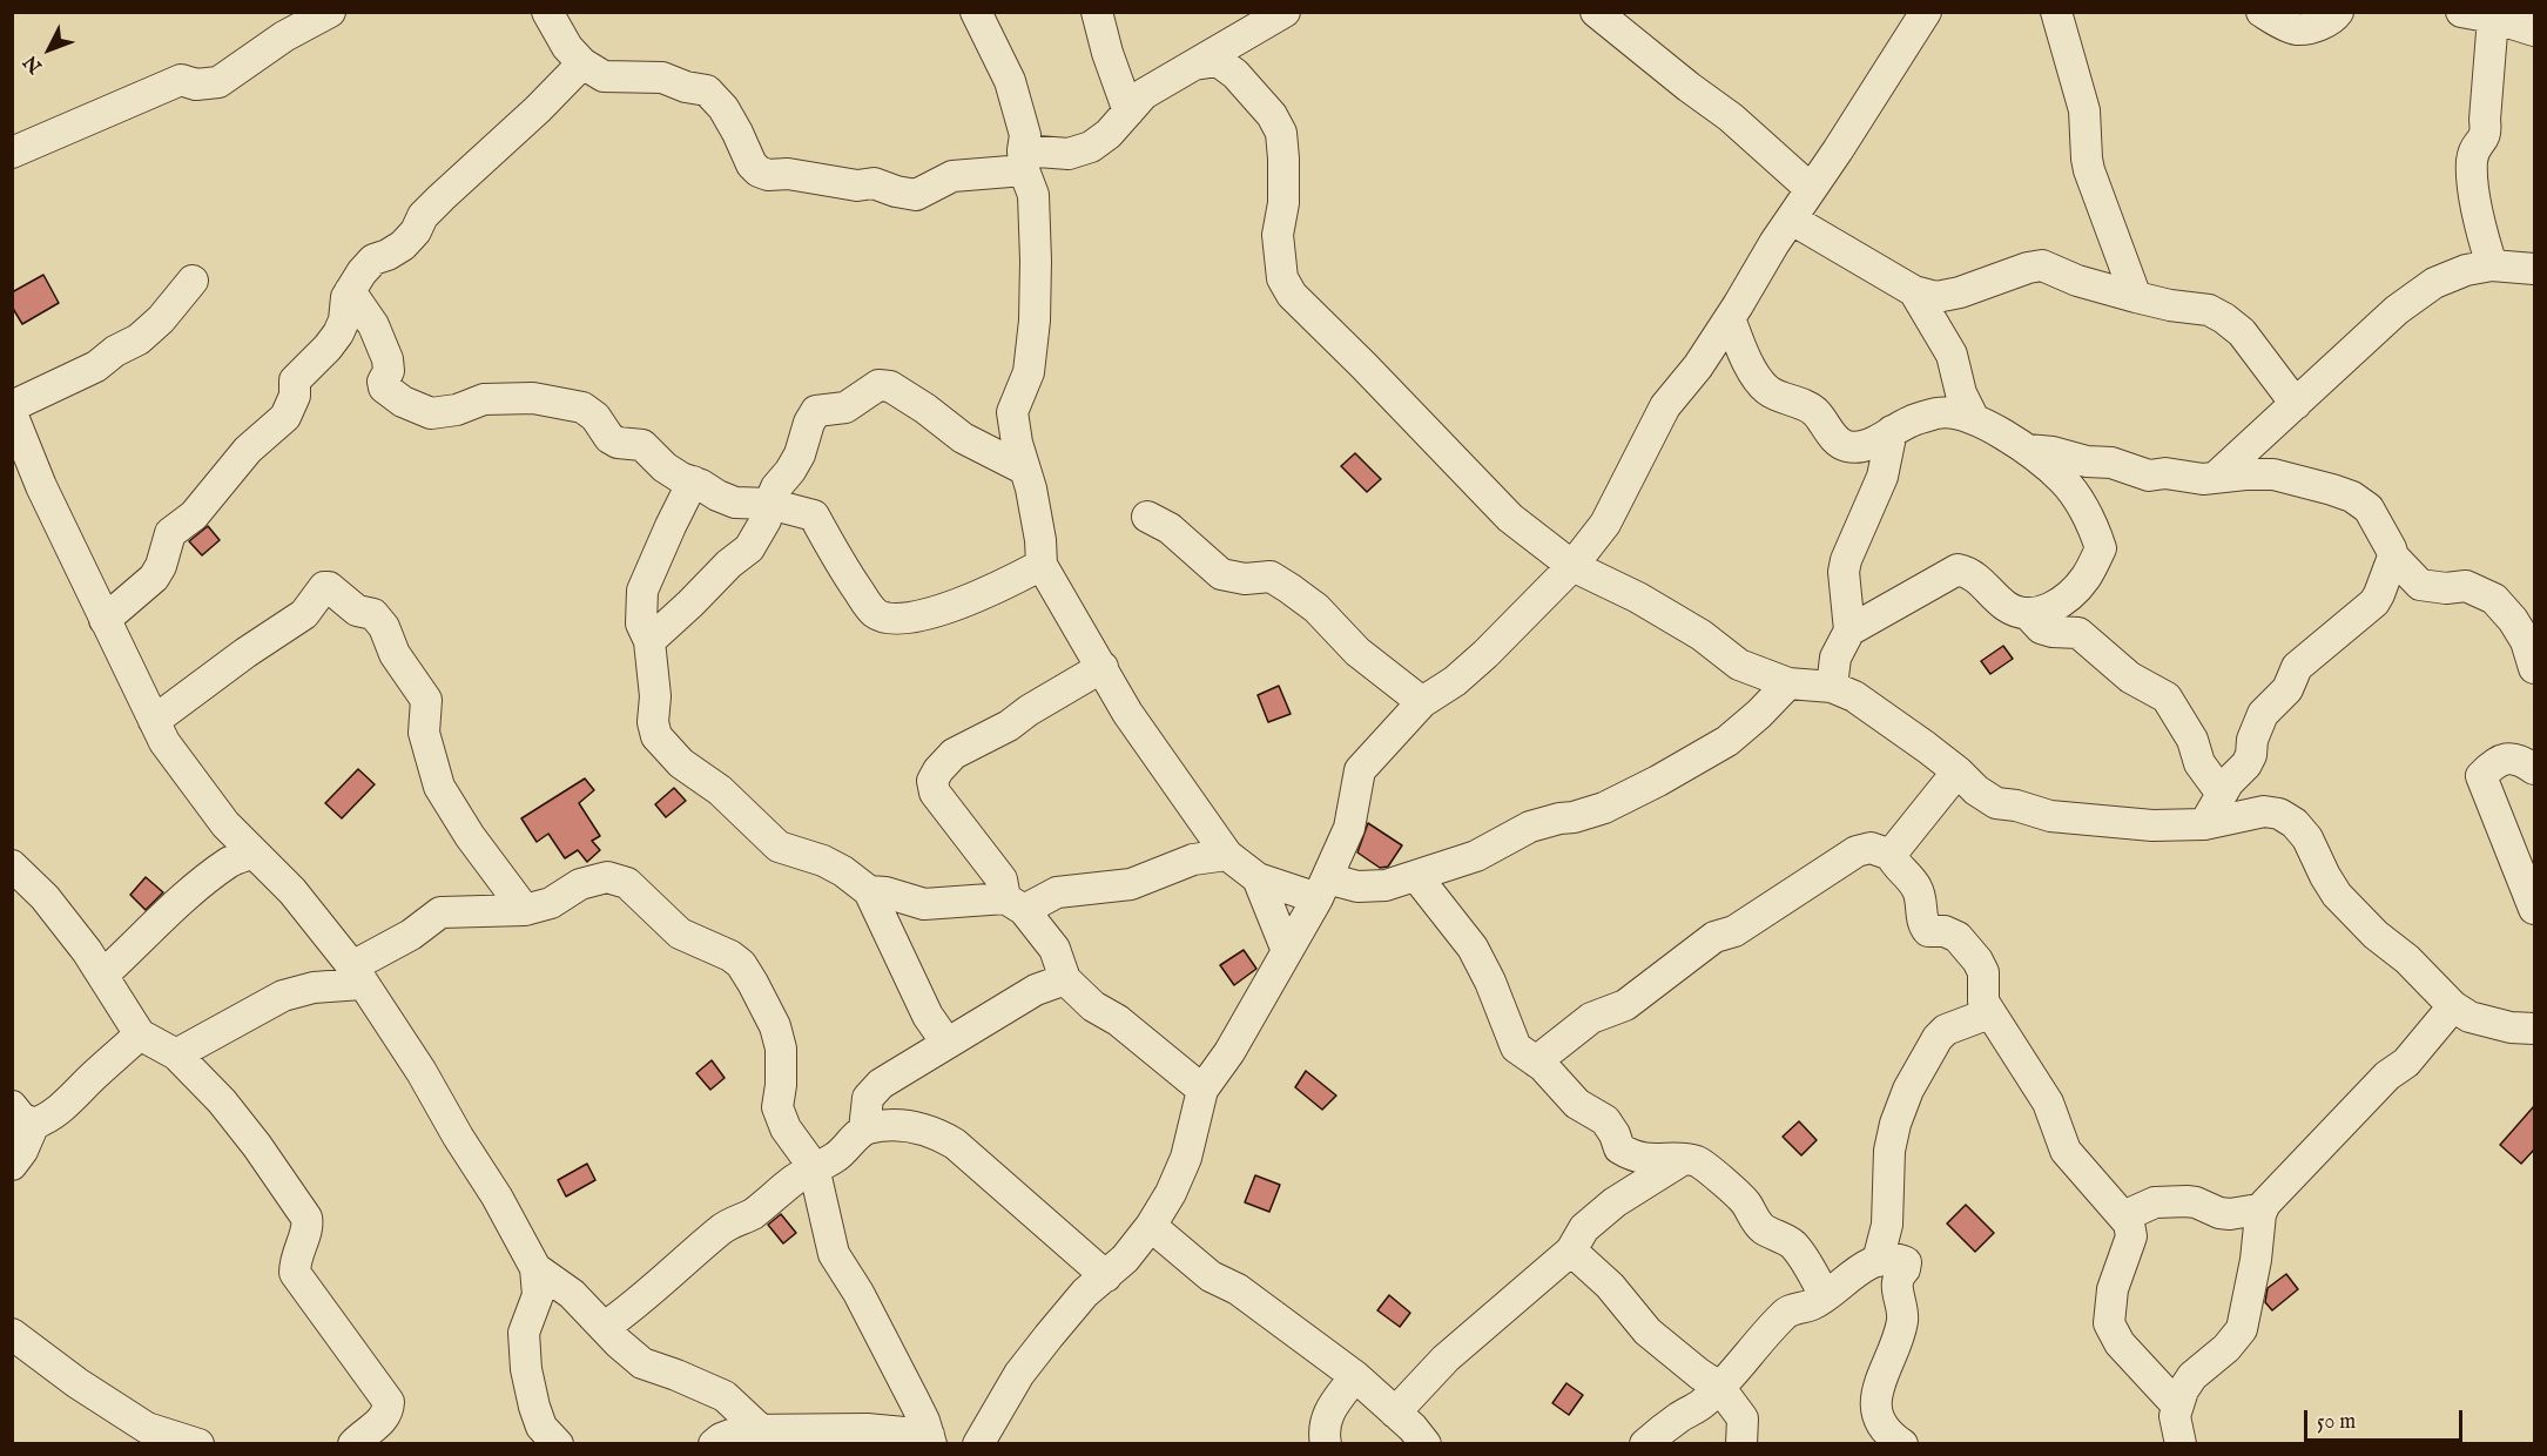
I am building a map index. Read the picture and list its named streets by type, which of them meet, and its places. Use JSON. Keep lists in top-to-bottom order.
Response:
{
  "scale_bar": "50 m",
  "north": "bottom left"
}
